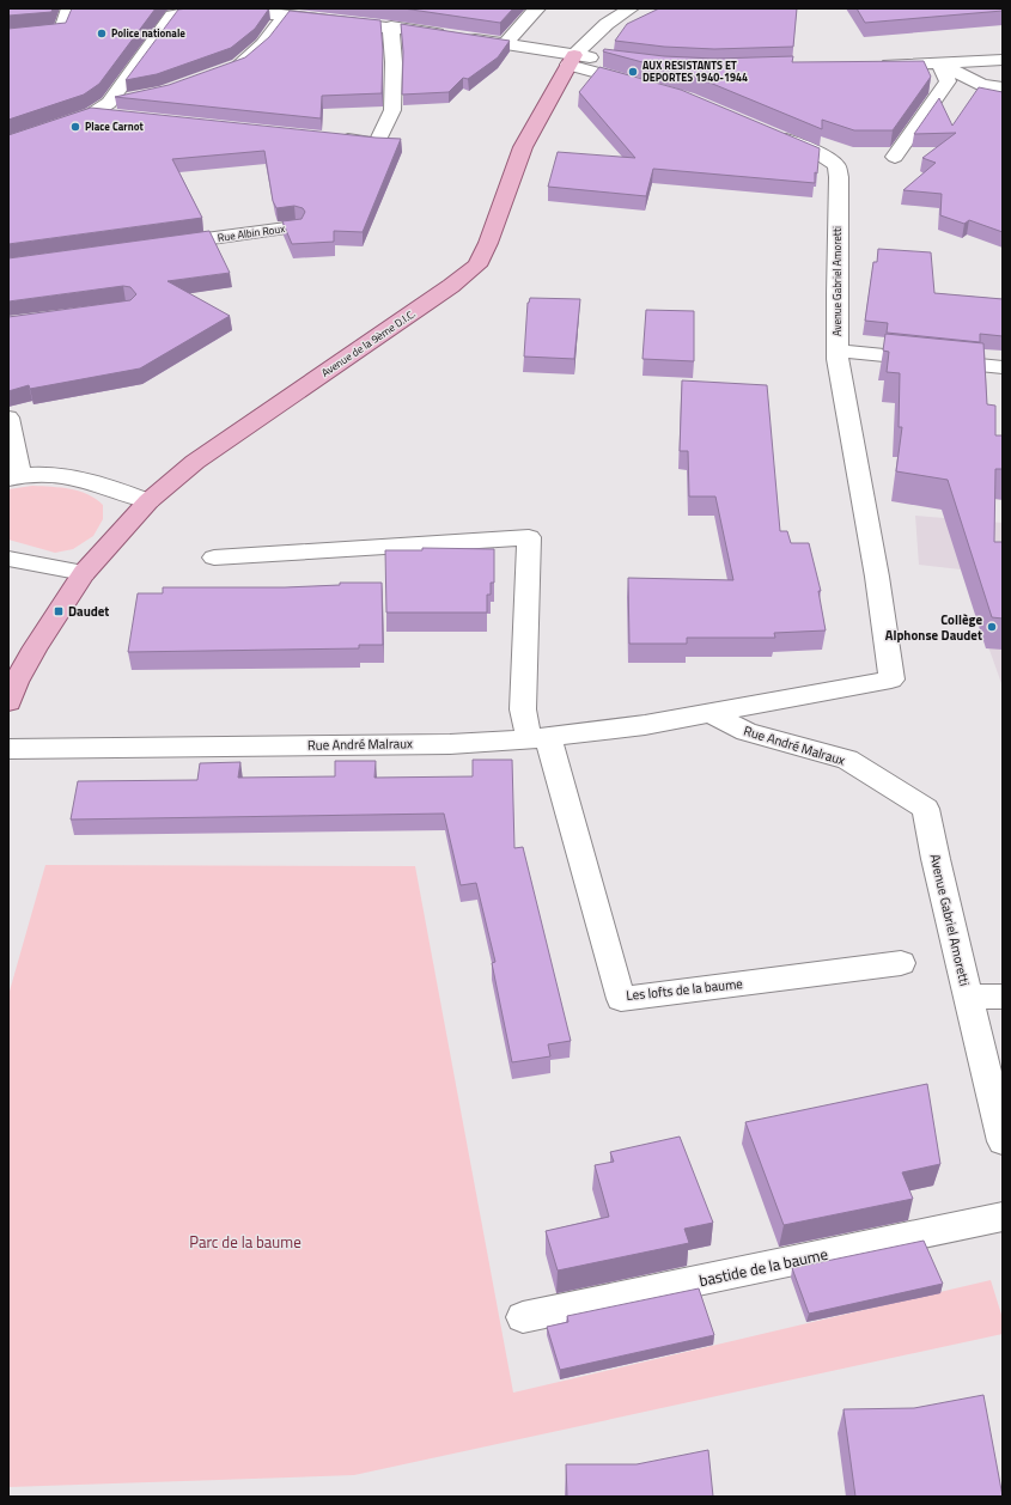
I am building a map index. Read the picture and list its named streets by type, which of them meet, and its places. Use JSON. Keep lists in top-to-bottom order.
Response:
{
  "streets": {
    "main road": ["Avenue de la 9ème D.I.C."],
    "street": [
      "Rue Albin Roux",
      "Avenue Gabriel Amoretti",
      "Rue André Malraux",
      "Les lofts de la baume",
      "bastide de la baume"
    ]
  },
  "crossings": [
    ["Avenue Gabriel Amoretti", "Rue André Malraux"],
    ["Rue André Malraux", "Les lofts de la baume"]
  ],
  "parks": ["Parc de la baume"],
  "places": {
    "other": [
      "Police nationale",
      "AUX RESISTANTS ET DEPORTES 1940-1944",
      "Place Carnot",
      "Collège Alphonse Daudet"
    ],
    "transit": ["Daudet"]
  }
}
